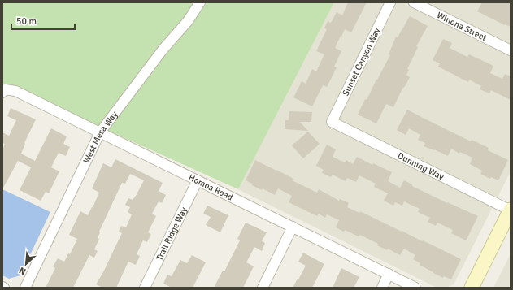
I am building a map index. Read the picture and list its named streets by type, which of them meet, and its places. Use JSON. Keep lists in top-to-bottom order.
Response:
{
  "streets": {
    "street": [
      "Winona Street",
      "Sunset Canyon Way",
      "West Mesa Way",
      "Dunning Way",
      "Homoa Road",
      "Trail Ridge Way"
    ]
  },
  "crossings": [
    ["Sunset Canyon Way", "Dunning Way"],
    ["West Mesa Way", "Homoa Road"],
    ["Homoa Road", "Trail Ridge Way"]
  ],
  "scale_bar": "50 m",
  "north": "bottom left"
}
